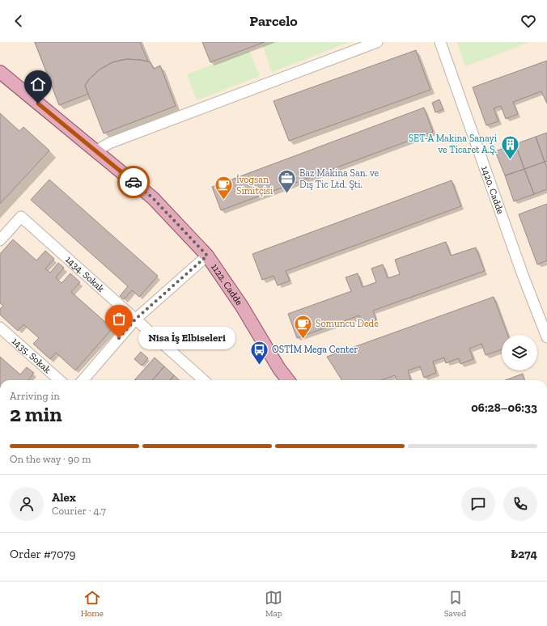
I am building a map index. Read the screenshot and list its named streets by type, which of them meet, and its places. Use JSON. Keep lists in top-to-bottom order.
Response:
{
  "streets": {
    "main road": ["1122. Cadde"],
    "street": ["1420. Cadde", "1434. Sokak", "1435. Sokak"]
  },
  "places": {
    "building": ["SET-A Makina Sanayi ve Ticaret A.Ş."],
    "office": ["Baz Makina San. ve Dış Tic Ltd. Şti."],
    "cafe": ["İvogsan Simitçisi", "Somuncu Dede"],
    "other": ["Nisa İş Elbiseleri"],
    "bus stop": ["OSTİM Mega Center"]
  },
  "page": {
    "header": "Parcelo",
    "bubble": "Nisa İş Elbiseleri",
    "heading": ["2 min", "Arriving in", "06:28–06:33"],
    "panel": [
      "Alex",
      "Courier · 4.7",
      "Order #7079",
      "₺274"
    ],
    "bar": "On the way · 90 m",
    "tabs": ["Home", "Map", "Saved"]
  }
}
